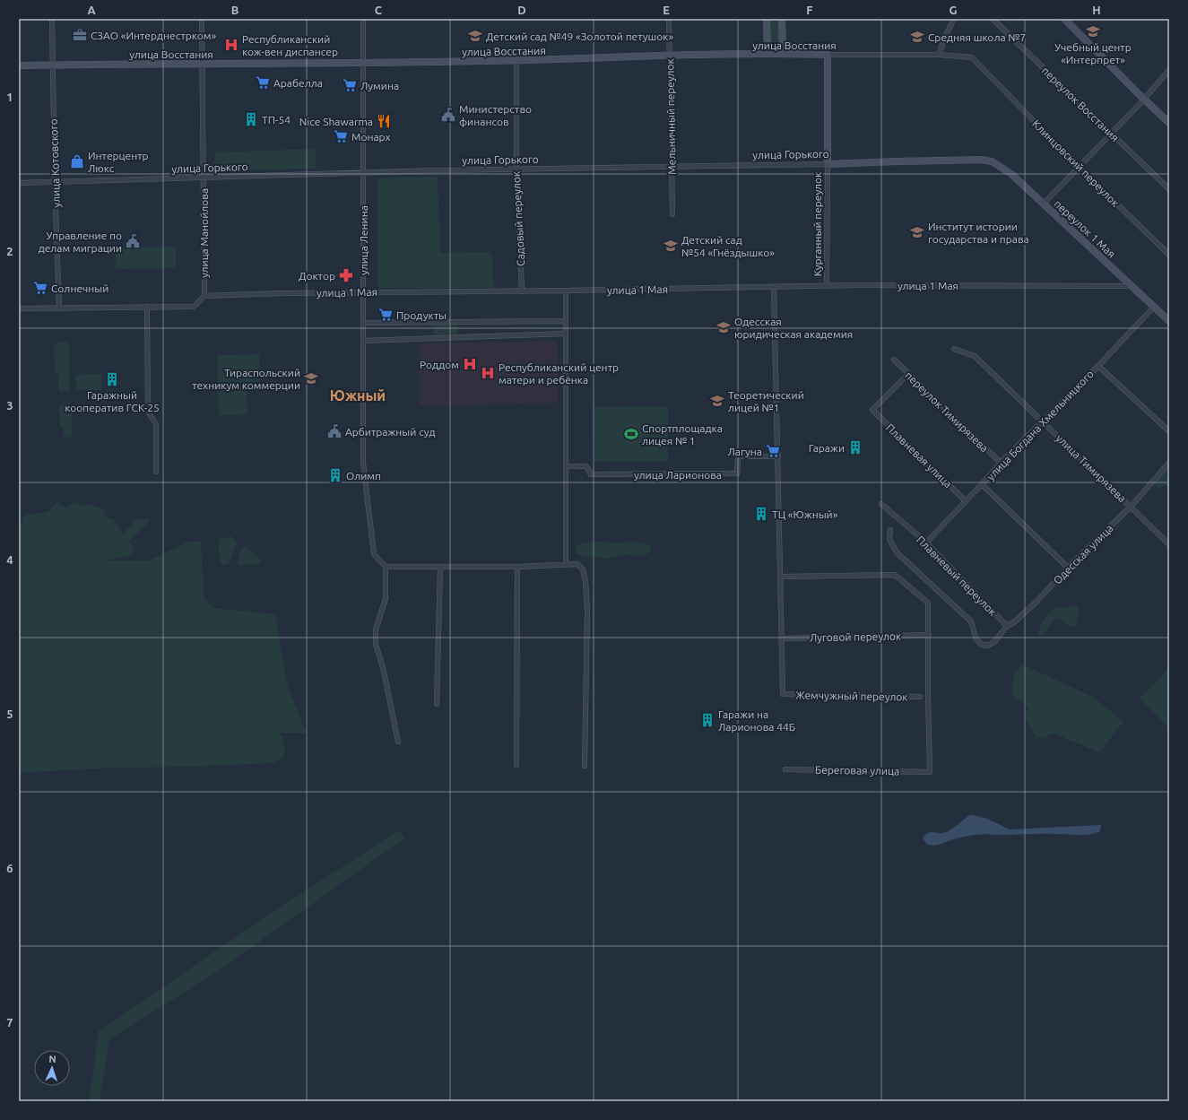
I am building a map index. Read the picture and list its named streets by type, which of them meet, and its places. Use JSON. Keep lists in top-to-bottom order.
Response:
{
  "streets": {
    "street": [
      "улица Восстания",
      "переулок Восстания",
      "Мельничный переулок",
      "улица Горького",
      "улица Котовского",
      "Клинцовский переулок",
      "Садовый переулок",
      "Курганный переулок",
      "переулок 1 Мая",
      "улица Манойлова",
      "улица Ленина",
      "улица 1 Мая",
      "переулок Тимирязева",
      "улица Богдана Хмельницкого",
      "Плавневая улица",
      "улица Тимирязева",
      "улица Ларионова",
      "Одесская улица",
      "Плавневый переулок",
      "Луговой переулок",
      "Жемчужный переулок",
      "Береговая улица"
    ]
  },
  "crossings": [
    ["улица Восстания", "Мельничный переулок"],
    ["улица Восстания", "улица Котовского"],
    ["улица Восстания", "Клинцовский переулок"],
    ["улица Восстания", "Садовый переулок"],
    ["улица Восстания", "Курганный переулок"],
    ["улица Восстания", "улица Манойлова"],
    ["улица Восстания", "улица Ленина"],
    ["Мельничный переулок", "улица Горького"],
    ["улица Горького", "улица Котовского"],
    ["улица Горького", "Садовый переулок"],
    ["улица Горького", "Курганный переулок"],
    ["улица Горького", "переулок 1 Мая"],
    ["улица Горького", "улица Манойлова"],
    ["улица Горького", "улица Ленина"],
    ["Садовый переулок", "улица 1 Мая"],
    ["Курганный переулок", "улица 1 Мая"],
    ["переулок 1 Мая", "улица 1 Мая"],
    ["переулок 1 Мая", "улица Богдана Хмельницкого"],
    ["улица Манойлова", "улица 1 Мая"],
    ["улица Ленина", "улица 1 Мая"],
    ["переулок Тимирязева", "улица Богдана Хмельницкого"],
    ["переулок Тимирязева", "Плавневая улица"],
    ["улица Богдана Хмельницкого", "Плавневая улица"],
    ["улица Богдана Хмельницкого", "улица Тимирязева"],
    ["улица Богдана Хмельницкого", "Плавневый переулок"],
    ["улица Тимирязева", "Одесская улица"],
    ["Одесская улица", "Плавневый переулок"],
    ["Луговой переулок", "Жемчужный переулок"],
    ["Луговой переулок", "Береговая улица"]
  ],
  "districts": ["Южный"],
  "places": {
    "school or university": [
      "Учебный центр «Интерпрет»",
      "Детский сад №49 «Золотой петушок»",
      "Средняя школа №7",
      "Институт истории государства и права",
      "Детский сад №54 «Гнёздышко»",
      "Одесская юридическая академия",
      "Тираспольский техникум коммерции",
      "Теоретический лицей №1"
    ],
    "office": ["СЗАО «Интерднестрком»"],
    "hospital": ["Республиканский кож-вен диспансер", "Роддом", "Республиканский центр матери и ребёнка"],
    "supermarket": [
      "Арабелла",
      "Лумина",
      "Монарх",
      "Солнечный",
      "Продукты",
      "Лагуна"
    ],
    "public building": ["Министерство финансов", "Управление по делам миграции", "Арбитражный суд"],
    "building": [
      "ТП-54",
      "Гаражный кооператив ГСК-25",
      "Гаражи",
      "Олимп",
      "ТЦ «Южный»",
      "Гаражи на Ларионова 44Б"
    ],
    "restaurant": ["Nice Shawarma"],
    "shop": ["Интерцентр Люкс"],
    "pharmacy": ["Доктор"],
    "sports": ["Спортплощадка лицея № 1"]
  },
  "north": "top",
  "grid": {
    "columns": [
      "A",
      "B",
      "C",
      "D",
      "E",
      "F",
      "G",
      "H"
    ],
    "rows": [
      "1",
      "2",
      "3",
      "4",
      "5",
      "6",
      "7"
    ]
  }
}
